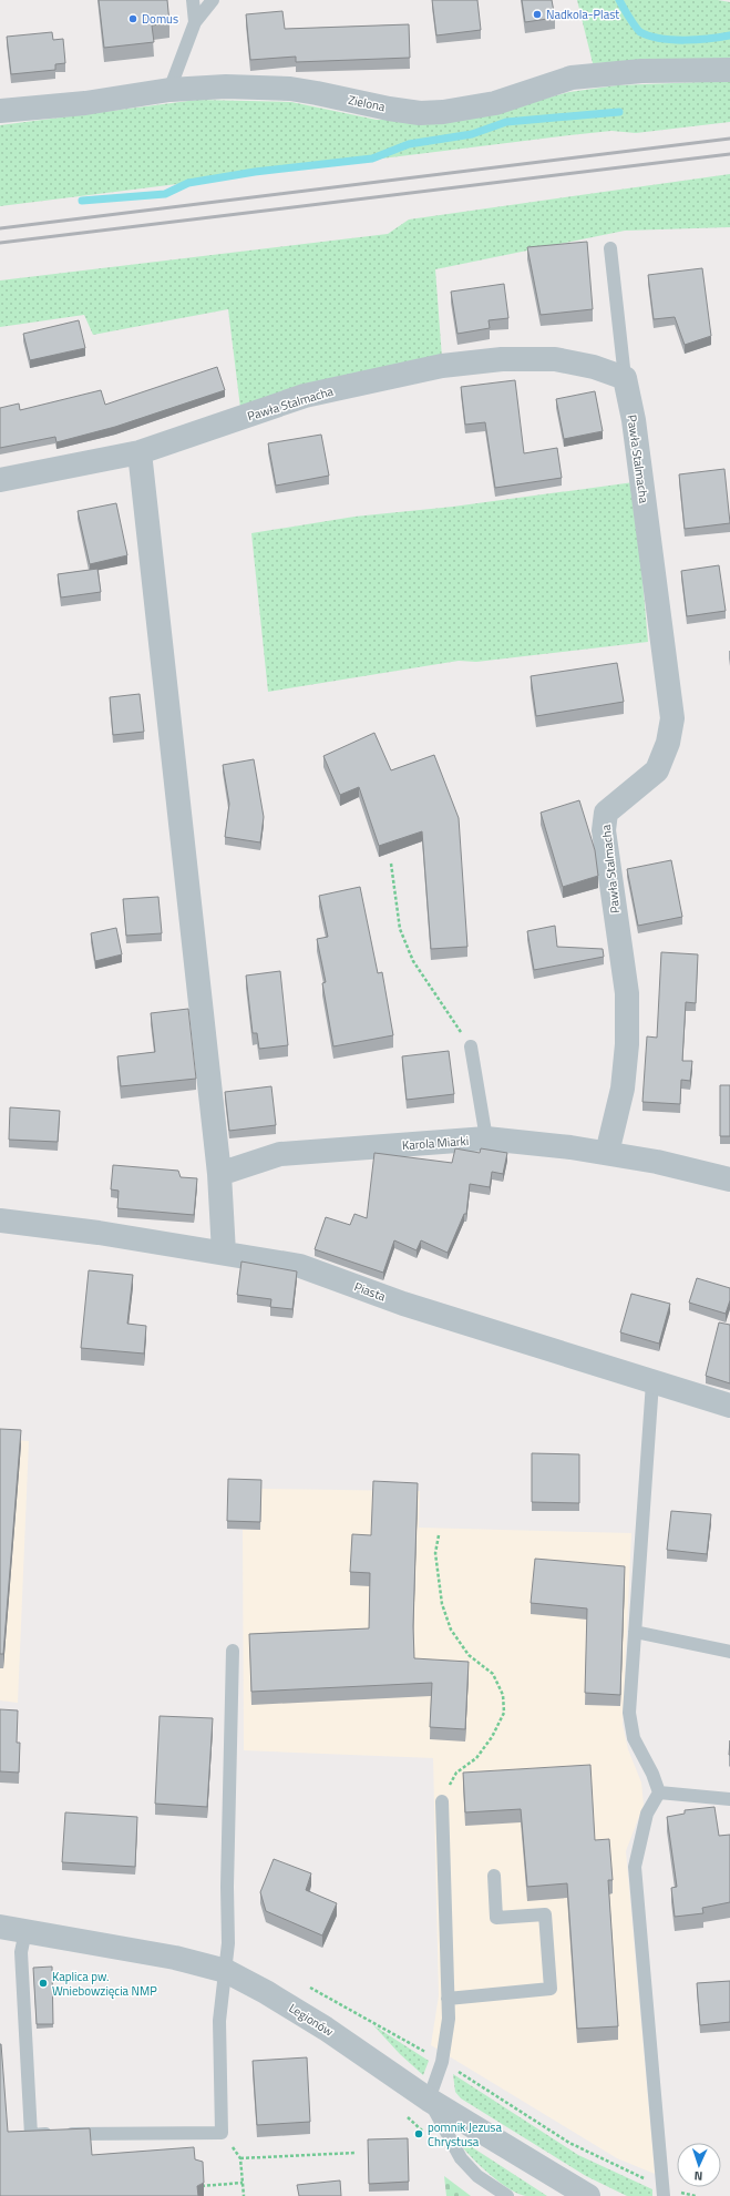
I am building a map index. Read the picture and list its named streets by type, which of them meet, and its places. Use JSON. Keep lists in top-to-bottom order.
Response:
{
  "streets": {
    "street": [
      "Zielona",
      "Pawła Stalmacha",
      "Karola Miarki",
      "Piasta",
      "Legionów"
    ]
  },
  "crossings": [
    ["Pawła Stalmacha", "Karola Miarki"]
  ],
  "places": [
    "Nadkola-Plast",
    "Domus",
    "Kaplica pw. Wniebowzięcia NMP",
    "pomnik Jezusa Chrystusa"
  ],
  "north": "bottom"
}
